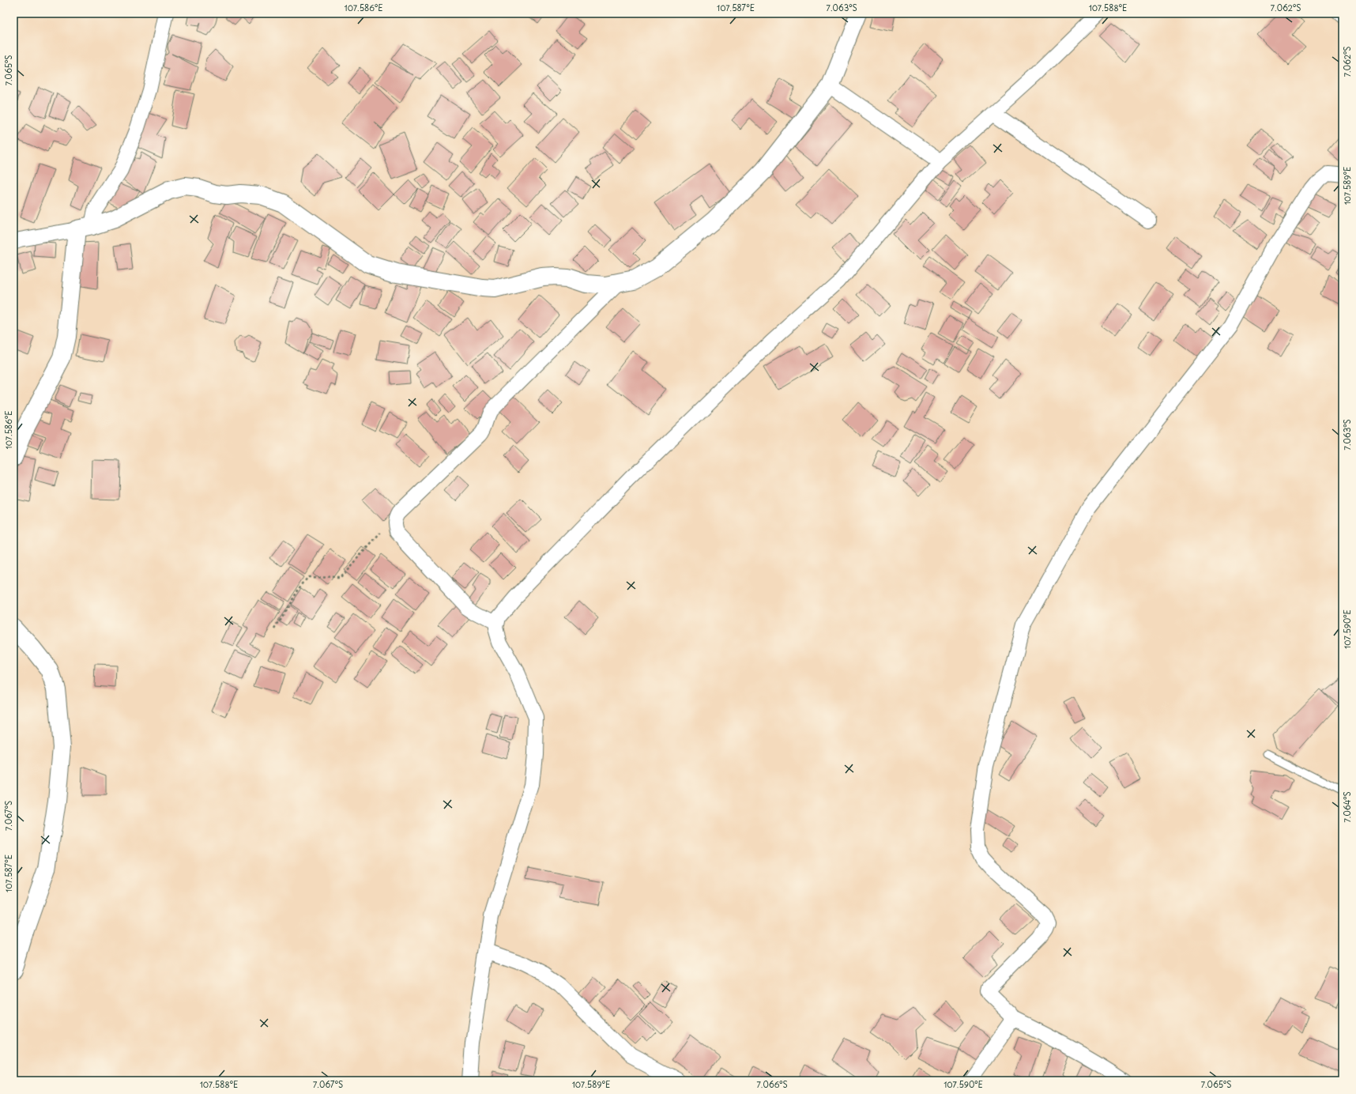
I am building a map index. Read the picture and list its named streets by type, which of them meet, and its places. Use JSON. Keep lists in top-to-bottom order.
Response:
{
  "coordinates": [
    "107.586°E",
    "107.587°E",
    "7.063°S",
    "107.588°E",
    "7.062°S",
    "7.065°S",
    "107.589°E",
    "107.590°E",
    "7.064°S",
    "7.067°S",
    "7.066°S"
  ]
}
